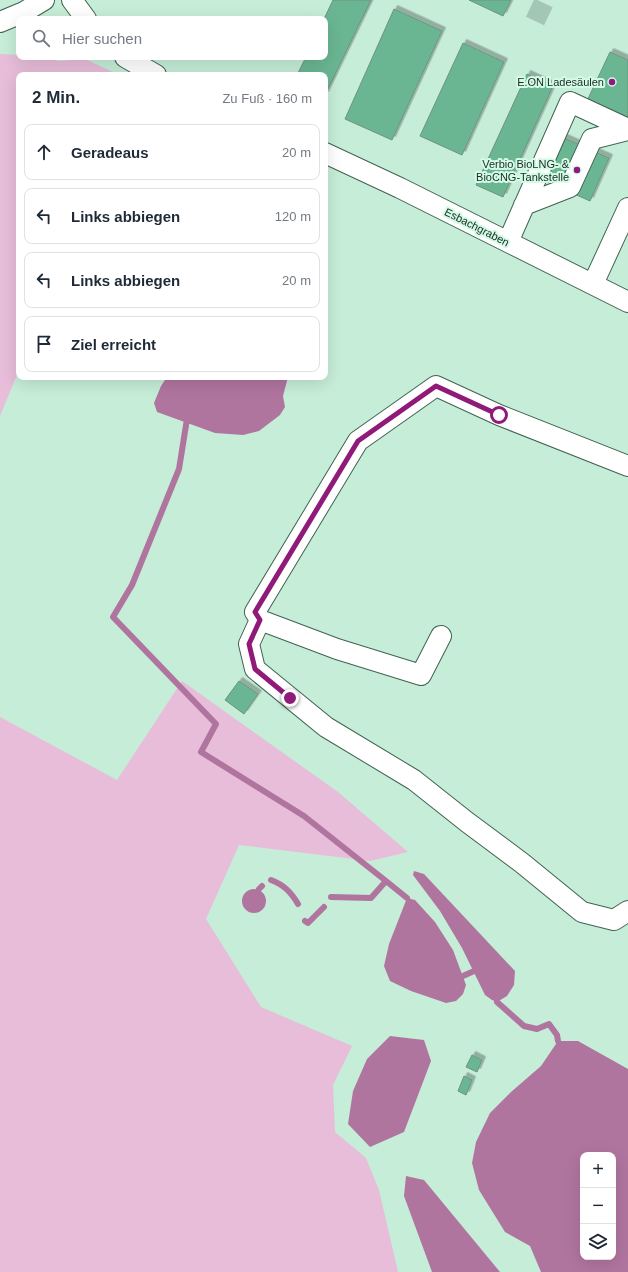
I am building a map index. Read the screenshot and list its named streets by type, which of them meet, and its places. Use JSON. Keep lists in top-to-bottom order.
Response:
{
  "streets": {
    "street": ["Esbachgraben"]
  },
  "places": ["E.ON Ladesäulen", "Verbio BioLNG- & BioCNG-Tankstelle"],
  "page": {
    "search": "Hier suchen",
    "heading": ["2 Min.", "Zu Fuß · 160 m"],
    "list": [
      ["Geradeaus", "20 m"],
      ["Links abbiegen", "120 m"],
      ["Links abbiegen", "20 m"],
      "Ziel erreicht"
    ],
    "map_buttons": ["+", "−"]
  }
}
